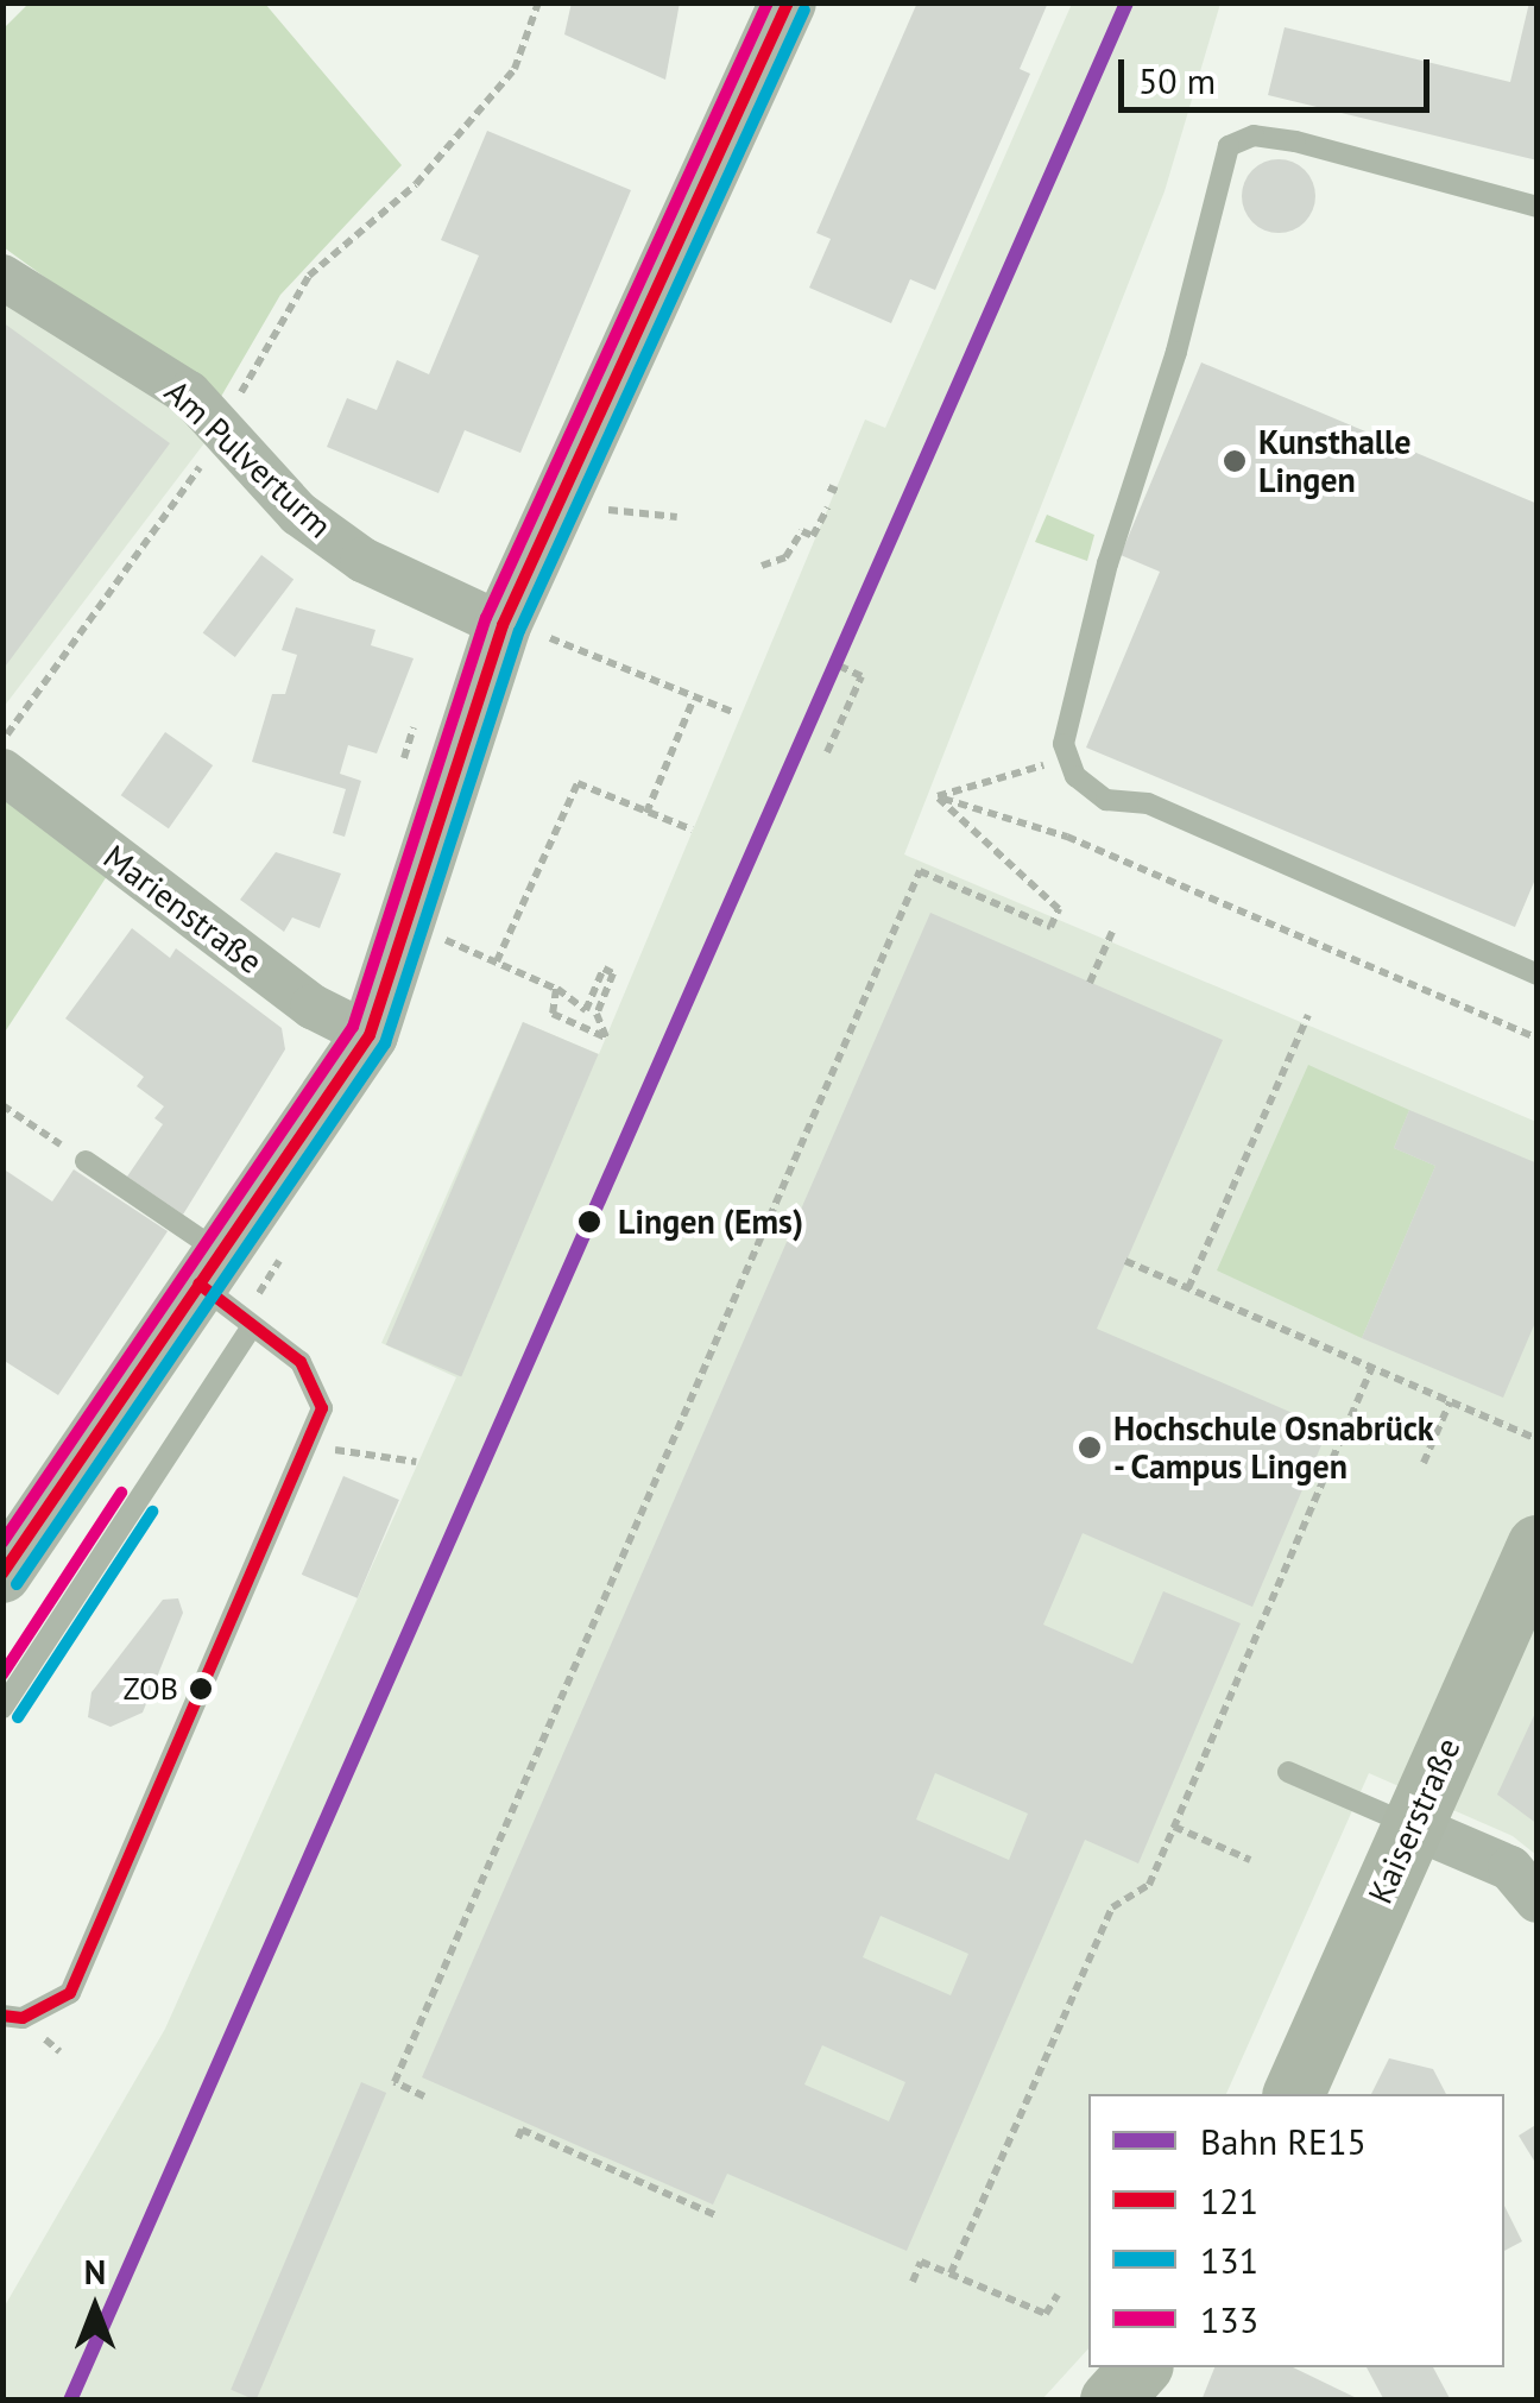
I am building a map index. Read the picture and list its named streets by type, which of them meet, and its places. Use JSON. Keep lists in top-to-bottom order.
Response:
{
  "streets": {
    "main road": ["Kaiserstraße"],
    "street": ["Am Pulverturm", "Marienstraße"]
  },
  "places": [
    "Kunsthalle Lingen",
    "Lingen (Ems)",
    "Hochschule Osnabrück - Campus Lingen",
    "ZOB"
  ],
  "lines": [
    "rail line RE15",
    "transit line 121",
    "transit line 133",
    "transit line 131"
  ],
  "legend": [
    "Bahn RE15",
    "121",
    "131",
    "133"
  ],
  "scale_bar": "50 m",
  "north": "top"
}
